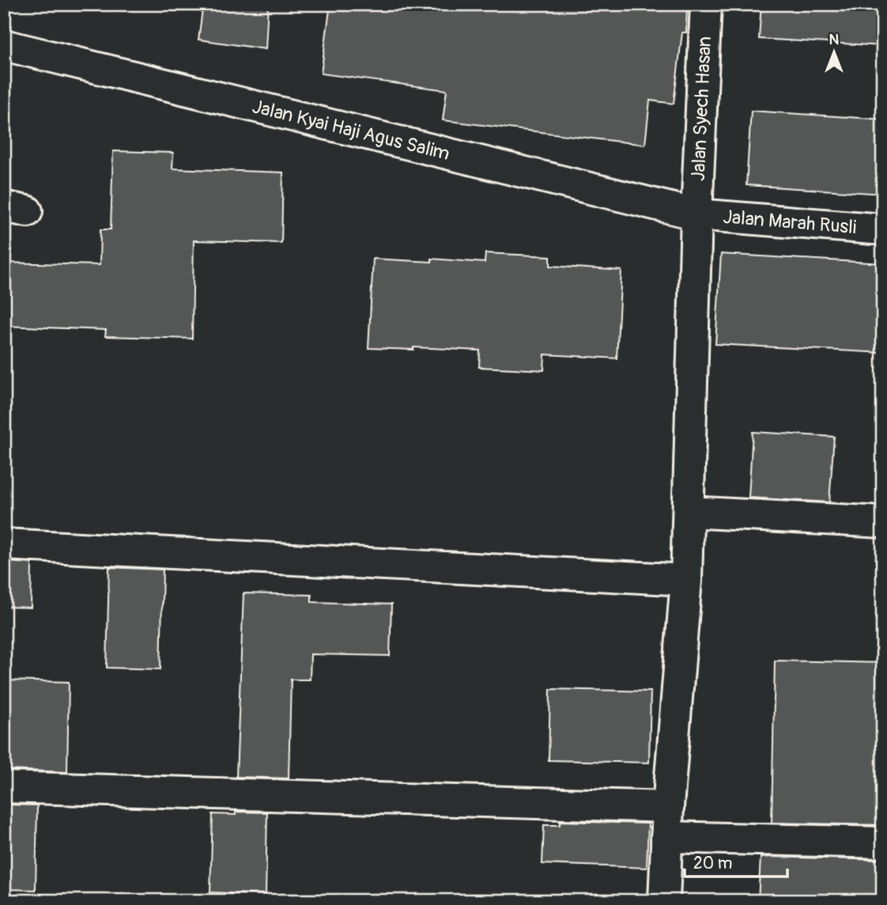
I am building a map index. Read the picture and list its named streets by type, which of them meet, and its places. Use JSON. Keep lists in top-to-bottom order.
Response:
{
  "streets": {
    "street": ["Jalan Syech Hasan", "Jalan Kyai Haji Agus Salim", "Jalan Marah Rusli"]
  },
  "crossings": [
    ["Jalan Syech Hasan", "Jalan Kyai Haji Agus Salim"],
    ["Jalan Syech Hasan", "Jalan Marah Rusli"],
    ["Jalan Kyai Haji Agus Salim", "Jalan Marah Rusli"]
  ],
  "scale_bar": "20 m",
  "north": "top"
}
